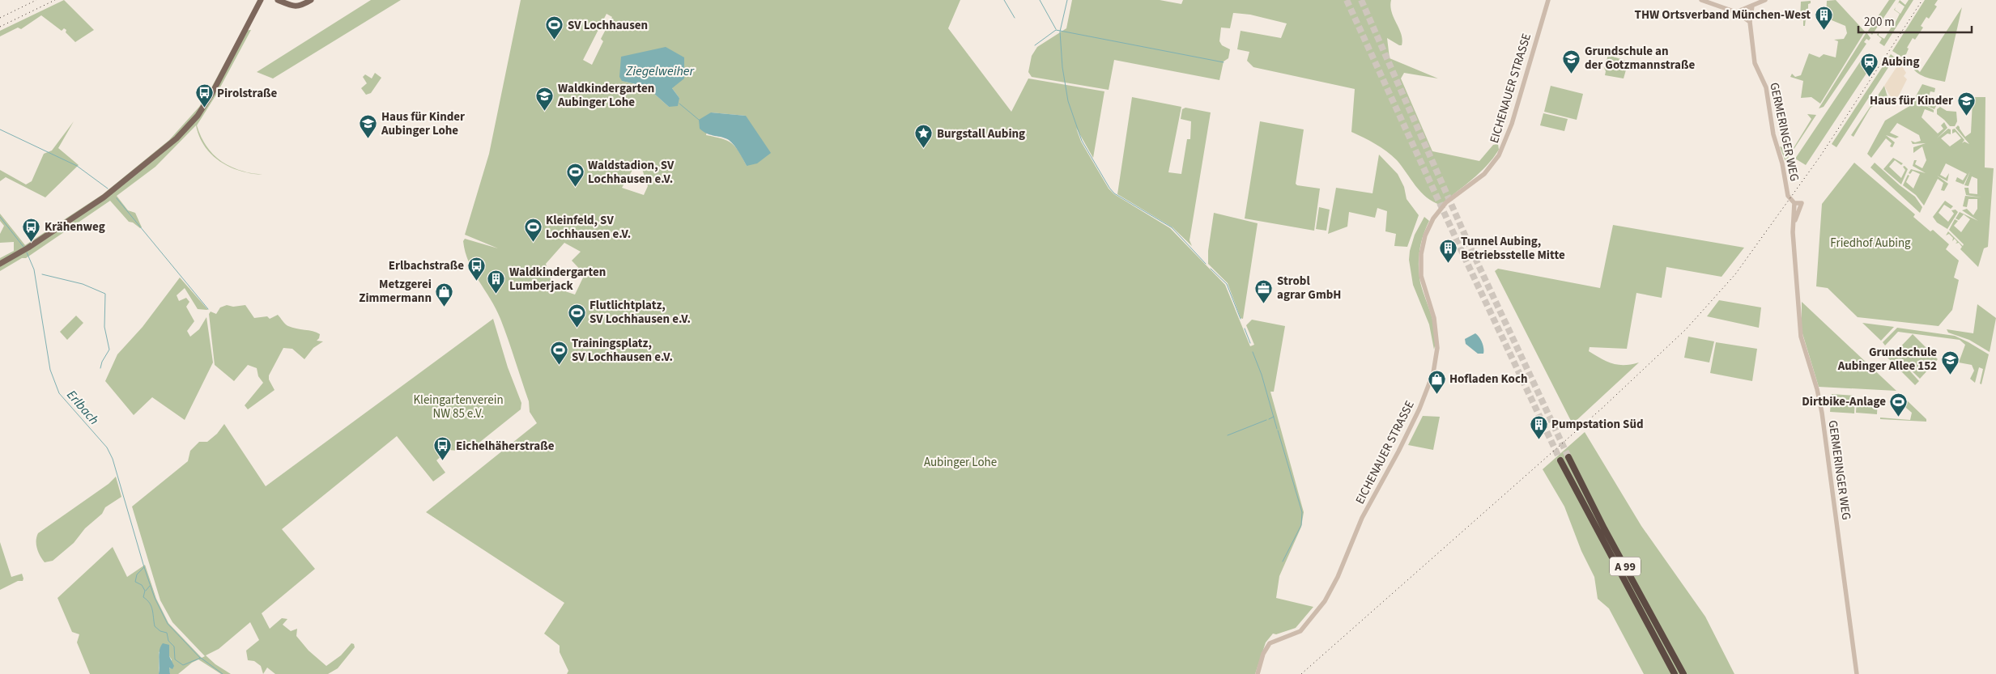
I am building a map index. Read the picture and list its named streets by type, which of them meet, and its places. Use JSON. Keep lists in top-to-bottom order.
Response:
{
  "streets": {
    "highway": ["A 99"],
    "street": ["EICHENAUER STRASSE", "GERMERINGER WEG"]
  },
  "water": ["Ziegelweiher", "Erlbach"],
  "parks": ["Friedhof Aubing", "Kleingartenverein NW 85 e.V.", "Aubinger Lohe"],
  "places": {
    "building": [
      "THW Ortsverband München-West",
      "Tunnel Aubing, Betriebsstelle Mitte",
      "Waldkindergarten Lumberjack",
      "Pumpstation Süd"
    ],
    "sports": [
      "SV Lochhausen",
      "Waldstadion, SV Lochhausen e.V.",
      "Kleinfeld, SV Lochhausen e.V.",
      "Flutlichtplatz, SV Lochhausen e.V.",
      "Trainingsplatz, SV Lochhausen e.V.",
      "Dirtbike-Anlage"
    ],
    "school or university": [
      "Grundschule an der Gotzmannstraße",
      "Waldkindergarten Aubinger Lohe",
      "Haus für Kinder",
      "Haus für Kinder Aubinger Lohe",
      "Grundschule Aubinger Allee 152"
    ],
    "station": ["Aubing"],
    "bus stop": [
      "Pirolstraße",
      "Krähenweg",
      "Erlbachstraße",
      "Eichelhäherstraße"
    ],
    "place": ["Burgstall Aubing"],
    "office": ["Strobl agrar GmbH"],
    "shop": ["Metzgerei Zimmermann", "Hofladen Koch"]
  },
  "scale_bar": "200 m"
}
